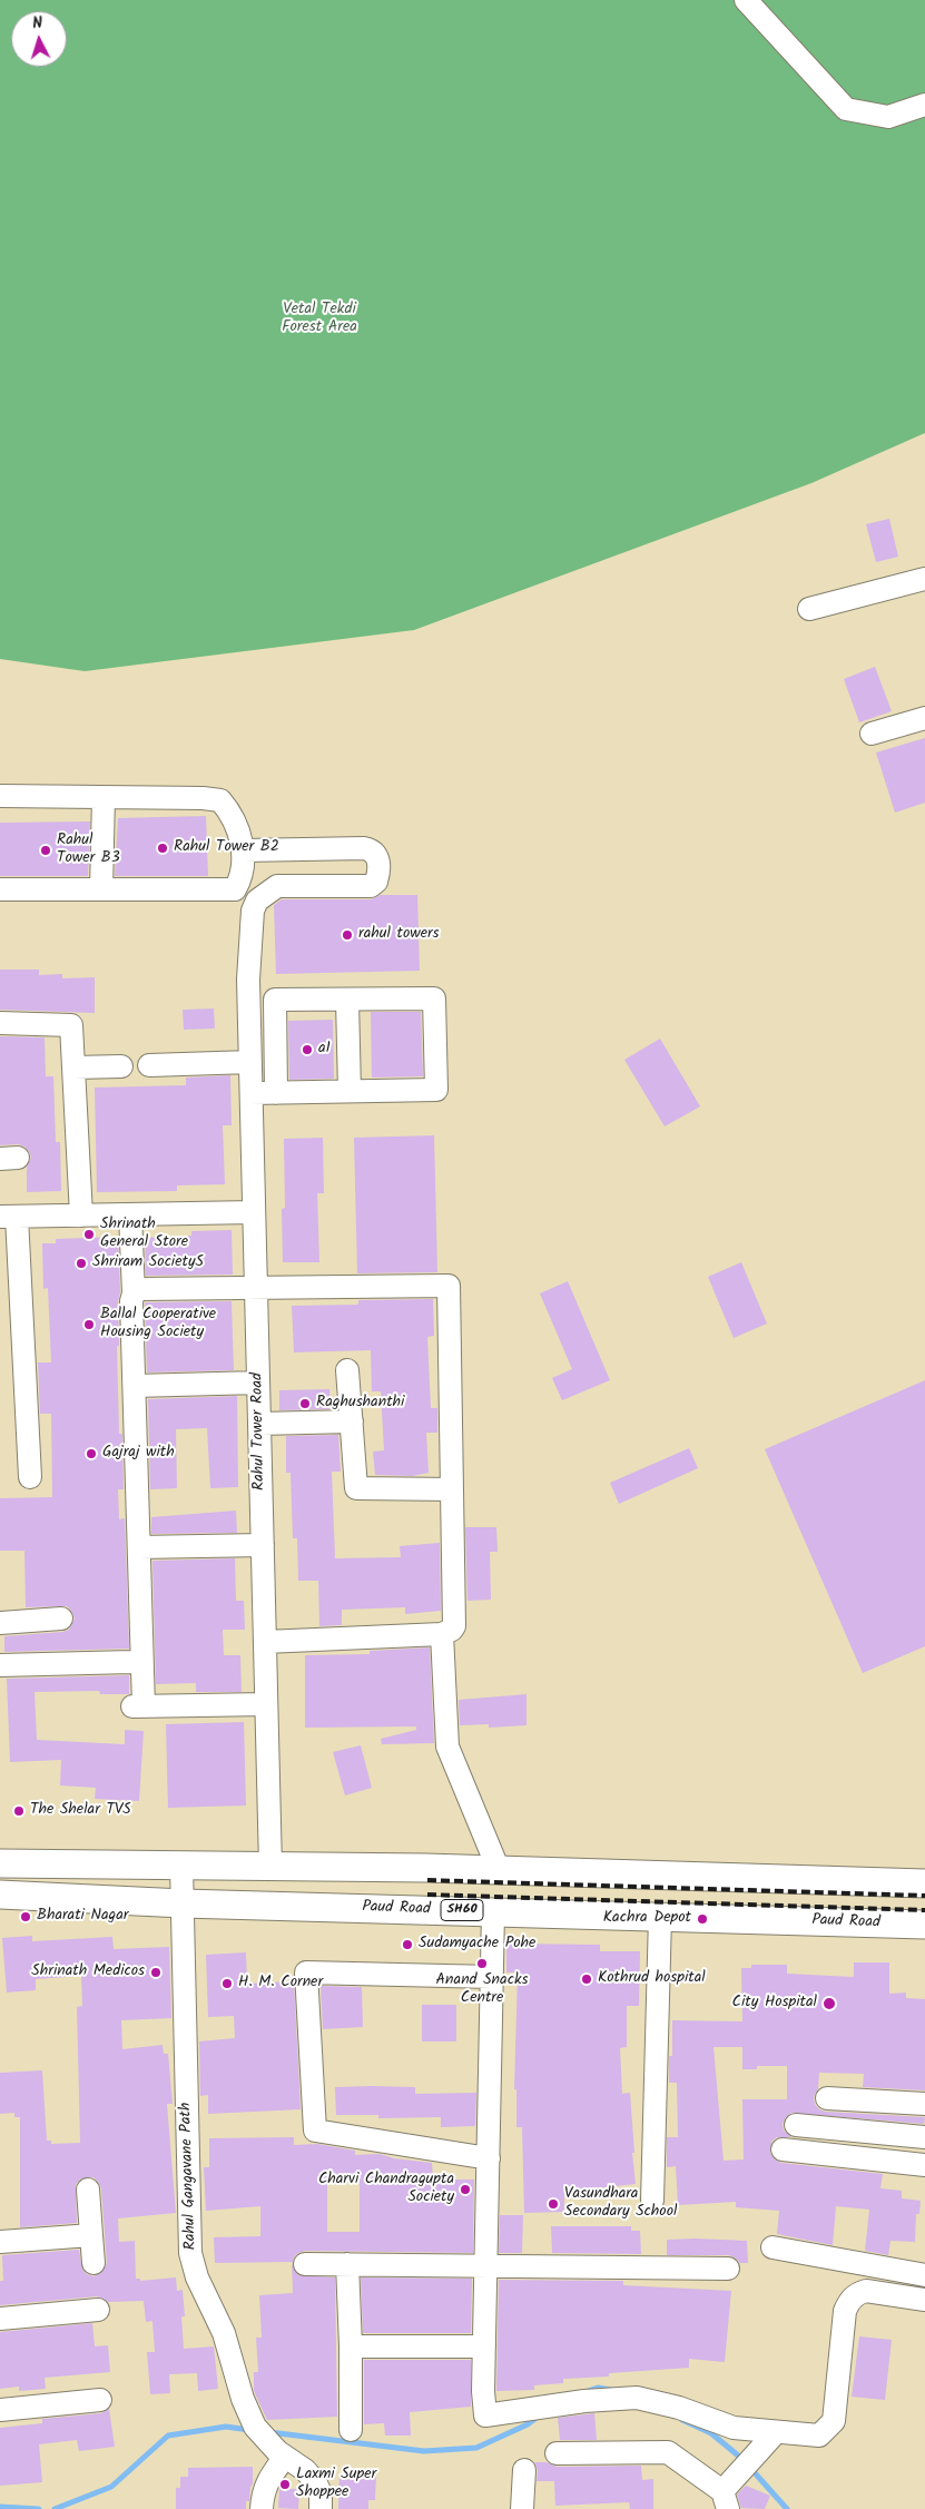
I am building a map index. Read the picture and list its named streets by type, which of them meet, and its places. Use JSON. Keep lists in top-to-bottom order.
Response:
{
  "streets": {
    "main road": ["Paud Road", "SH60"],
    "street": ["Rahul Tower Road", "Rahul Gangavane Path"]
  },
  "crossings": [
    ["Paud Road", "Rahul Gangavane Path"]
  ],
  "parks": ["Vetal Tekdi Forest Area"],
  "places": [
    "Rahul Tower B2",
    "Rahul Tower B3",
    "rahul towers",
    "a1",
    "Shrinath General Store",
    "Shriram SocietyS",
    "Ballal Cooperative Housing Society",
    "Raghushanthi",
    "Gajraj with",
    "The Shelar TVS",
    "Bharati Nagar",
    "Kachra Depot",
    "Sudamyache Pohe",
    "Anand Snacks Centre",
    "Shrinath Medicos",
    "Kothrud hospital",
    "H. M. Corner",
    "City Hospital",
    "Charvi Chandragupta Society",
    "Vasundhara Secondary School",
    "Laxmi Super Shoppee"
  ],
  "north": "top"
}
